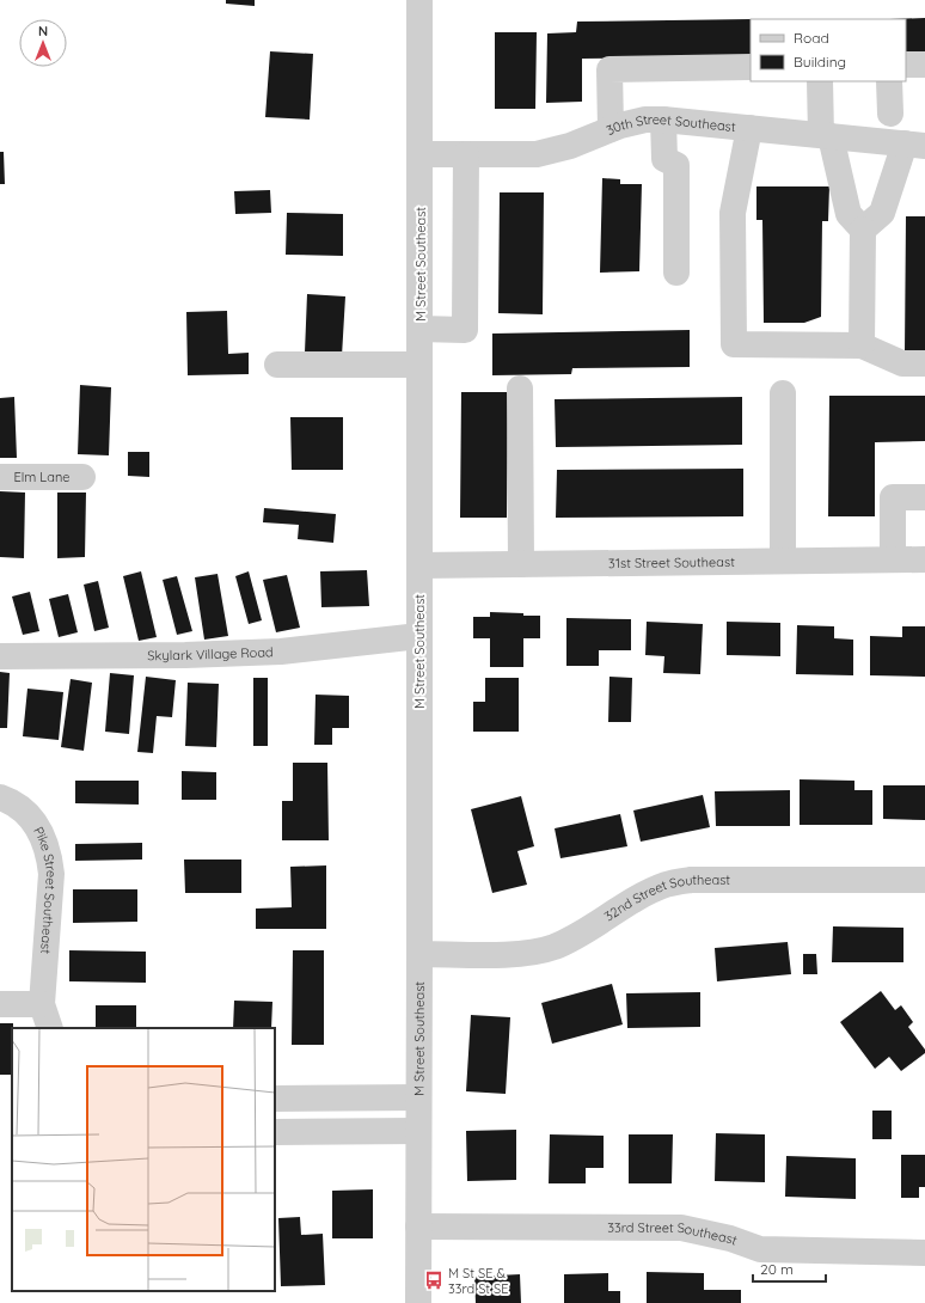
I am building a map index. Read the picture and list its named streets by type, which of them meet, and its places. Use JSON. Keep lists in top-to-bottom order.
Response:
{
  "streets": {
    "street": [
      "30th Street Southeast",
      "M Street Southeast",
      "Elm Lane",
      "31st Street Southeast",
      "Skylark Village Road",
      "Pike Street Southeast",
      "32nd Street Southeast",
      "33rd Street Southeast"
    ]
  },
  "crossings": [
    ["30th Street Southeast", "M Street Southeast"],
    ["M Street Southeast", "31st Street Southeast"],
    ["M Street Southeast", "Skylark Village Road"],
    ["M Street Southeast", "32nd Street Southeast"],
    ["M Street Southeast", "33rd Street Southeast"]
  ],
  "places": {
    "bus stop": ["M St SE & 33rd St SE"]
  },
  "legend": ["Road", "Building"],
  "scale_bar": "20 m",
  "north": "top"
}
